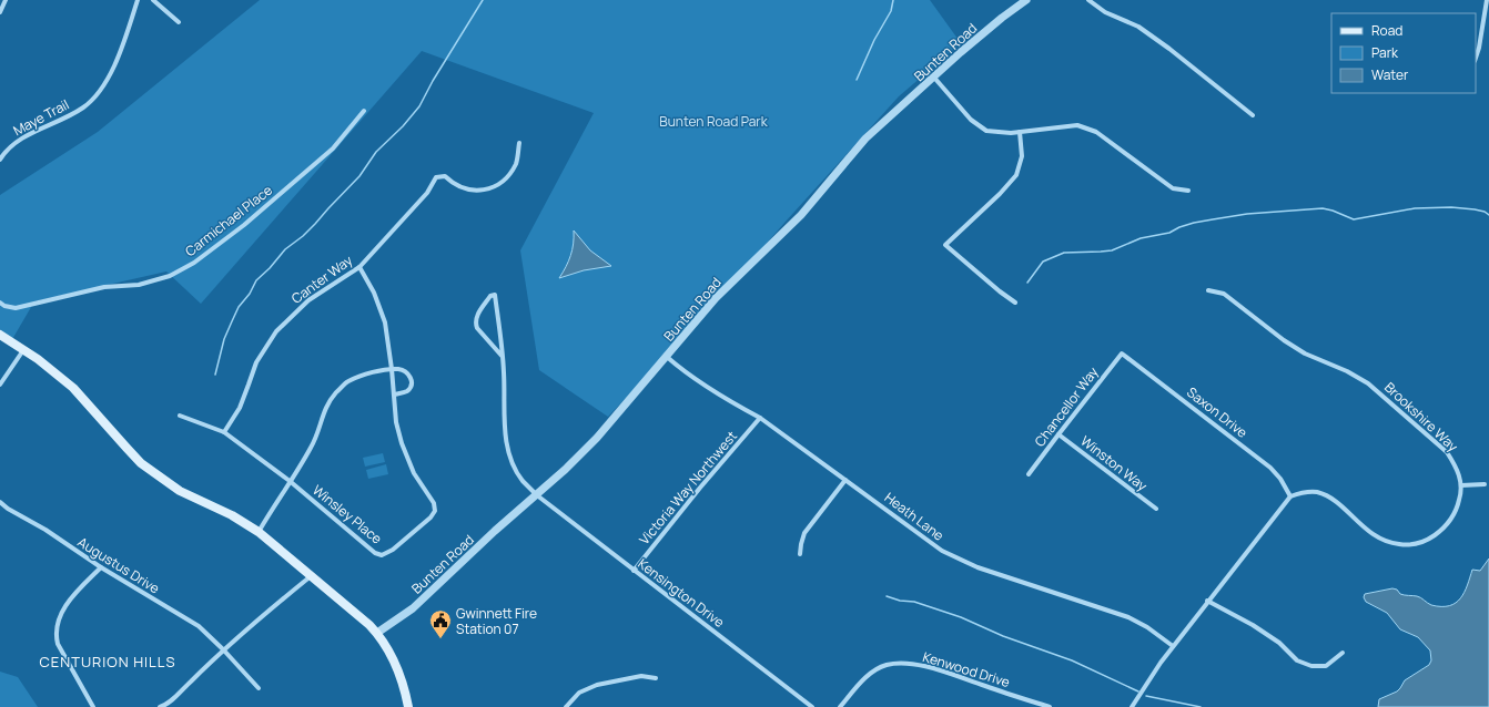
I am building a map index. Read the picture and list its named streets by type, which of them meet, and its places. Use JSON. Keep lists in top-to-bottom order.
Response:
{
  "streets": {
    "street": [
      "Bunten Road",
      "Maye Trail",
      "Carmichael Place",
      "Canter Way",
      "Chancellor Way",
      "Saxon Drive",
      "Brookshire Way",
      "Winston Way",
      "Victoria Way Northwest",
      "Winsley Place",
      "Heath Lane",
      "Augustus Drive",
      "Kensington Drive",
      "Kenwood Drive"
    ]
  },
  "crossings": [
    ["Bunten Road", "Heath Lane"],
    ["Bunten Road", "Kensington Drive"],
    ["Canter Way", "Winsley Place"],
    ["Chancellor Way", "Saxon Drive"],
    ["Chancellor Way", "Winston Way"],
    ["Saxon Drive", "Brookshire Way"],
    ["Victoria Way Northwest", "Heath Lane"],
    ["Victoria Way Northwest", "Kensington Drive"]
  ],
  "districts": ["CENTURION HILLS"],
  "parks": ["Bunten Road Park"],
  "places": {
    "public building": ["Gwinnett Fire Station 07"]
  },
  "legend": ["Road", "Park", "Water"]
}
